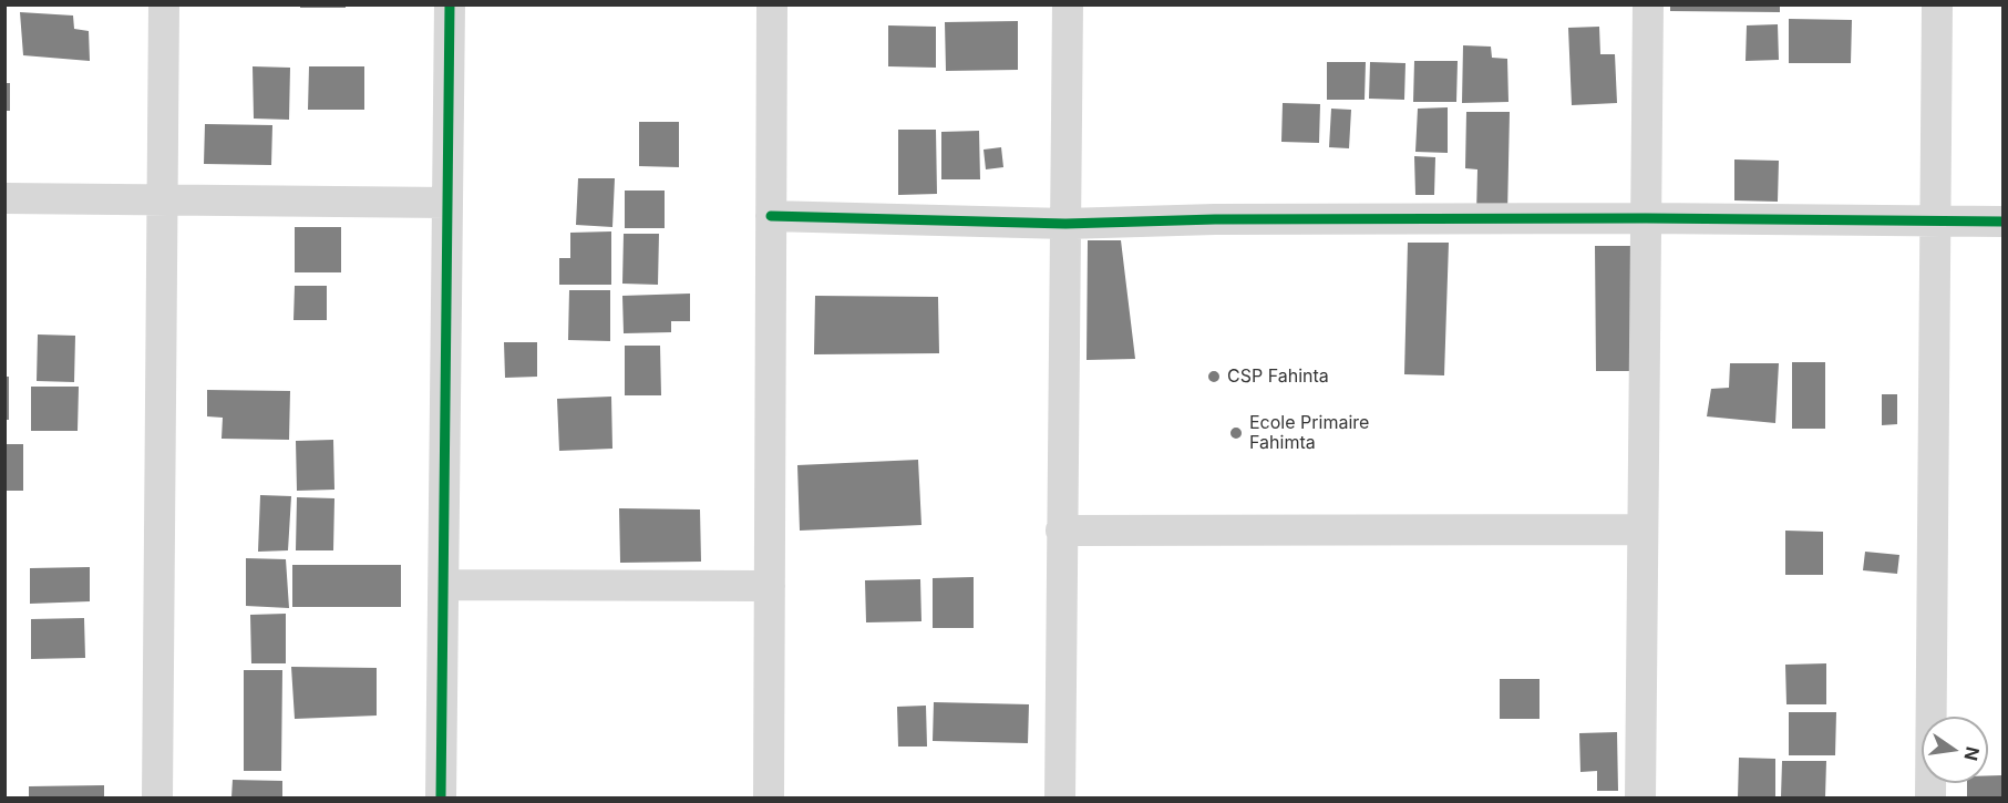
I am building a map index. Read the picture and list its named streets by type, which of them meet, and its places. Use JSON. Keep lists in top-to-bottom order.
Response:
{
  "places": ["CSP Fahinta", "Ecole Primaire Fahimta"],
  "north": "right"
}
